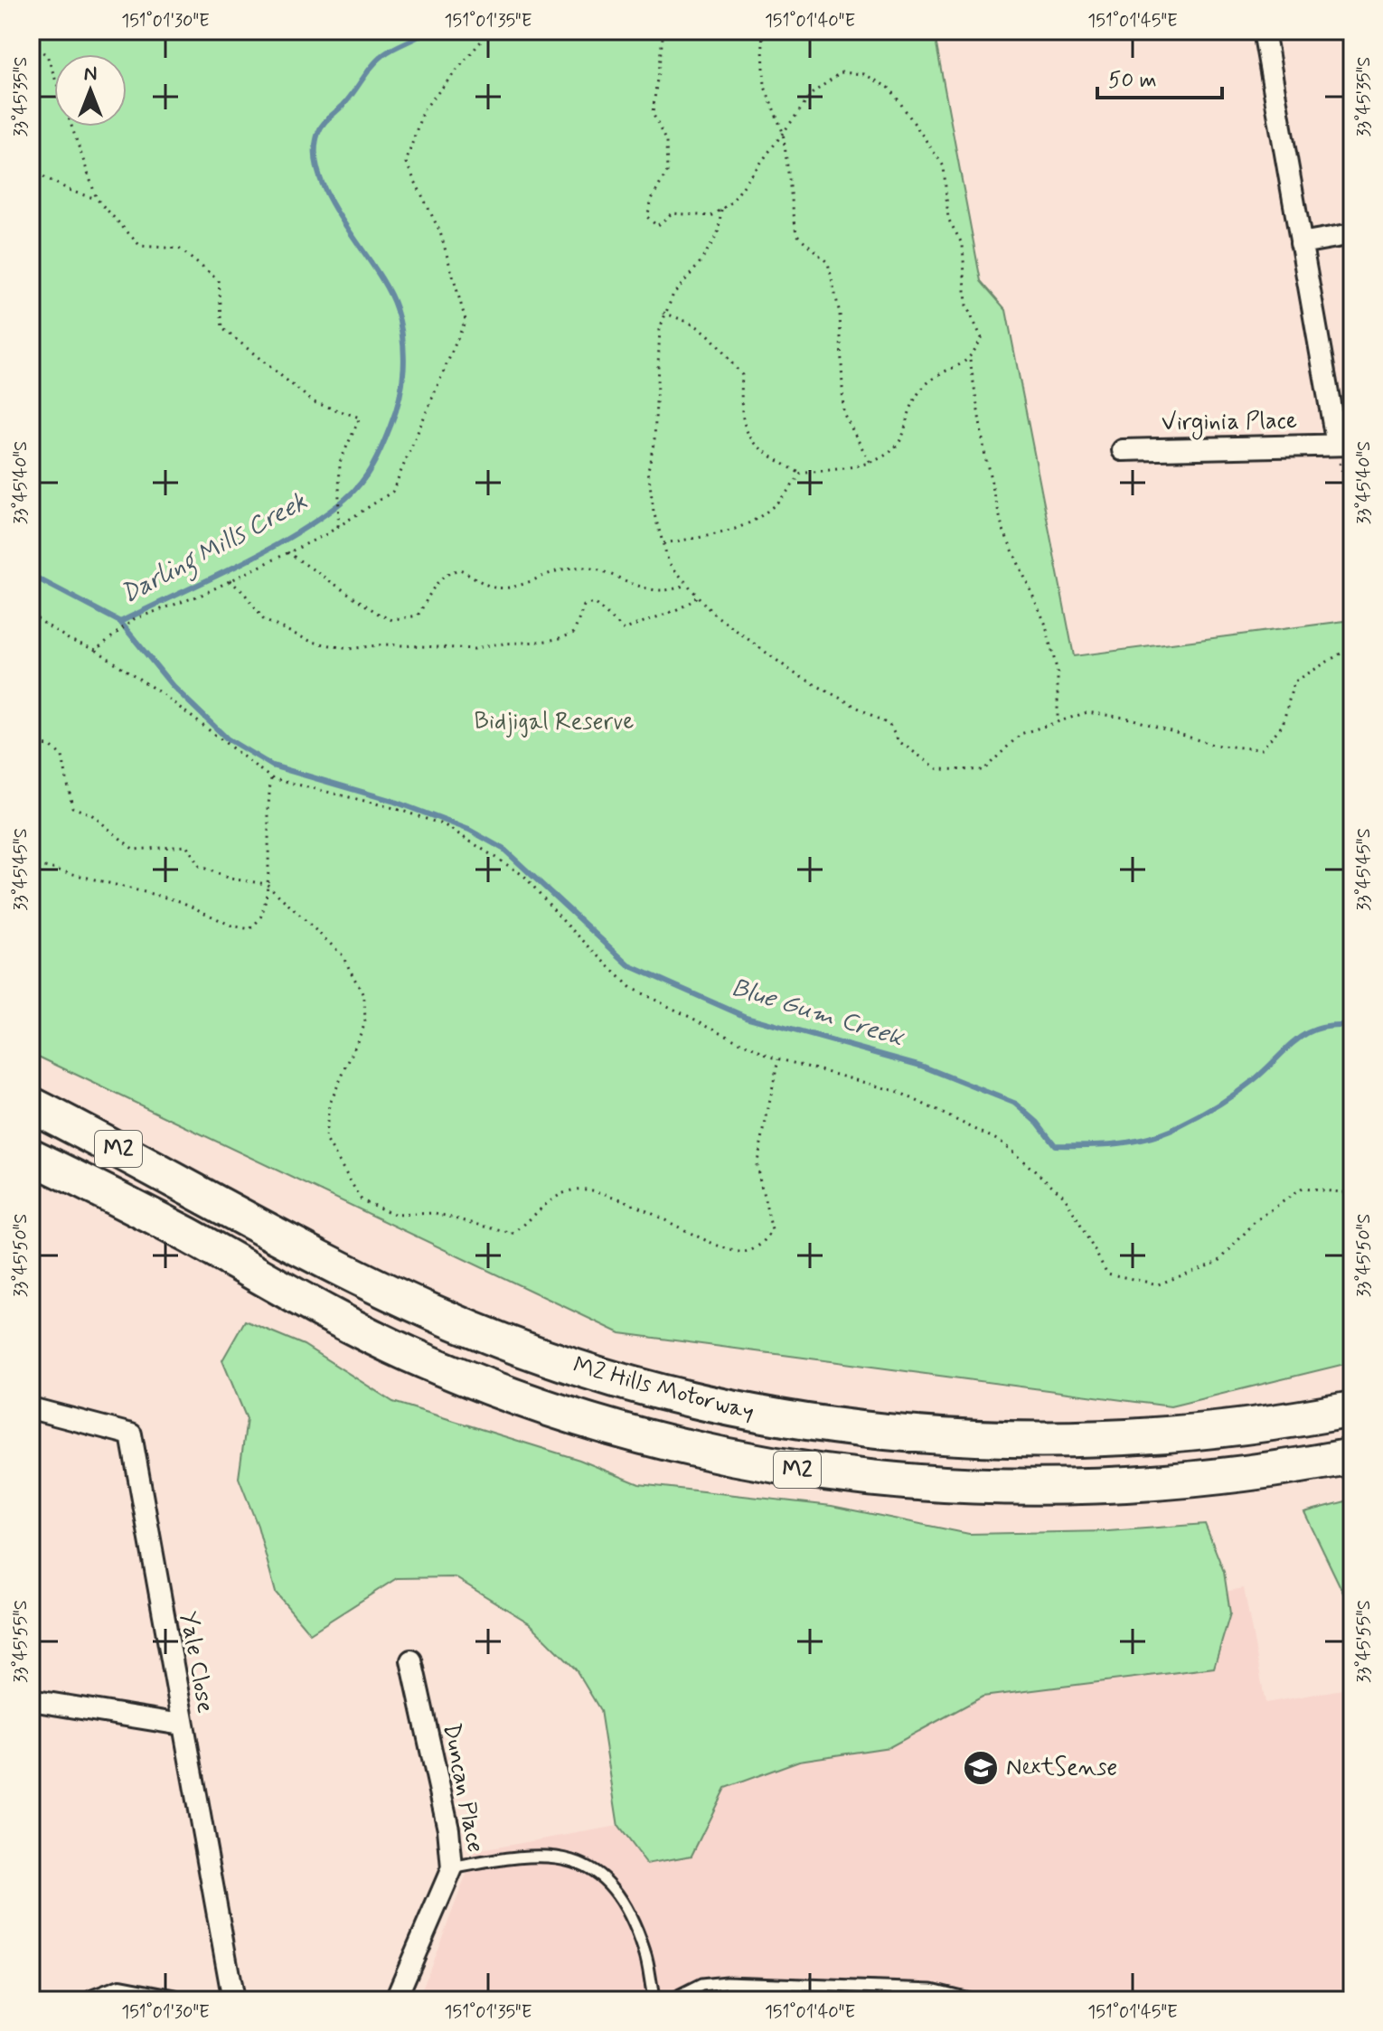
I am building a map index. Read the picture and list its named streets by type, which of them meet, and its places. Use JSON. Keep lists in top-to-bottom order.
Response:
{
  "streets": {
    "highway": ["M2", "M2 Hills Motorway"],
    "street": ["Virginia Place", "Yale Close", "Duncan Place"]
  },
  "water": ["Darling Mills Creek", "Blue Gum Creek"],
  "parks": ["Bidjigal Reserve"],
  "places": {
    "school or university": ["NextSense"]
  },
  "scale_bar": "50 m",
  "north": "top",
  "coordinates": [
    "151°01'30\"E",
    "151°01'35\"E",
    "151°01'40\"E",
    "151°01'45\"E",
    "33°45'35\"S",
    "33°45'40\"S",
    "33°45'45\"S",
    "33°45'50\"S",
    "33°45'55\"S"
  ]
}
